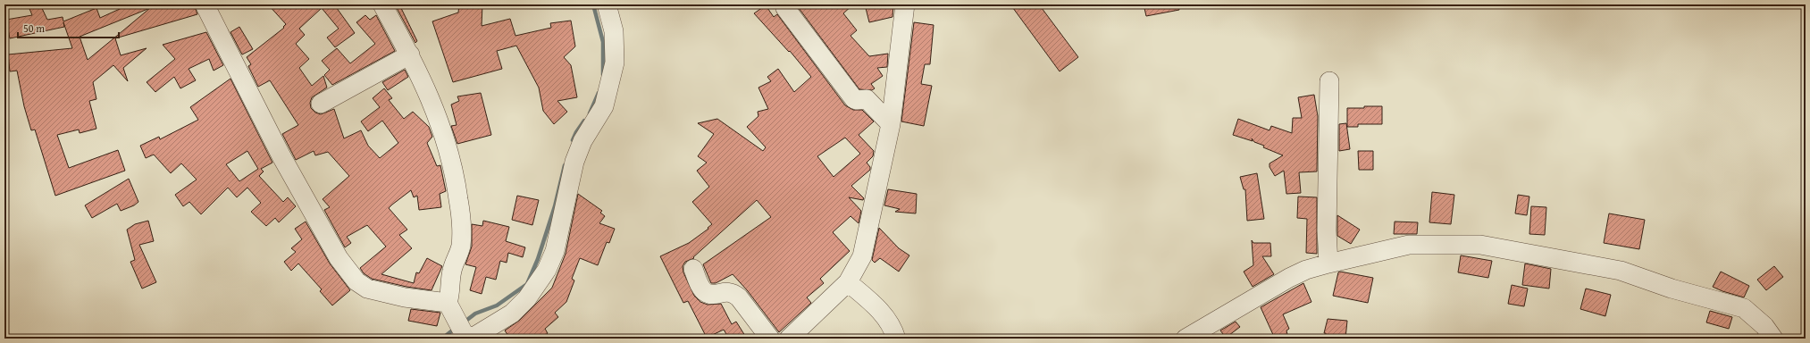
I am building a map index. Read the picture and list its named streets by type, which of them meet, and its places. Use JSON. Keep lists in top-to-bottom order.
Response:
{
  "scale_bar": "50 m"
}
